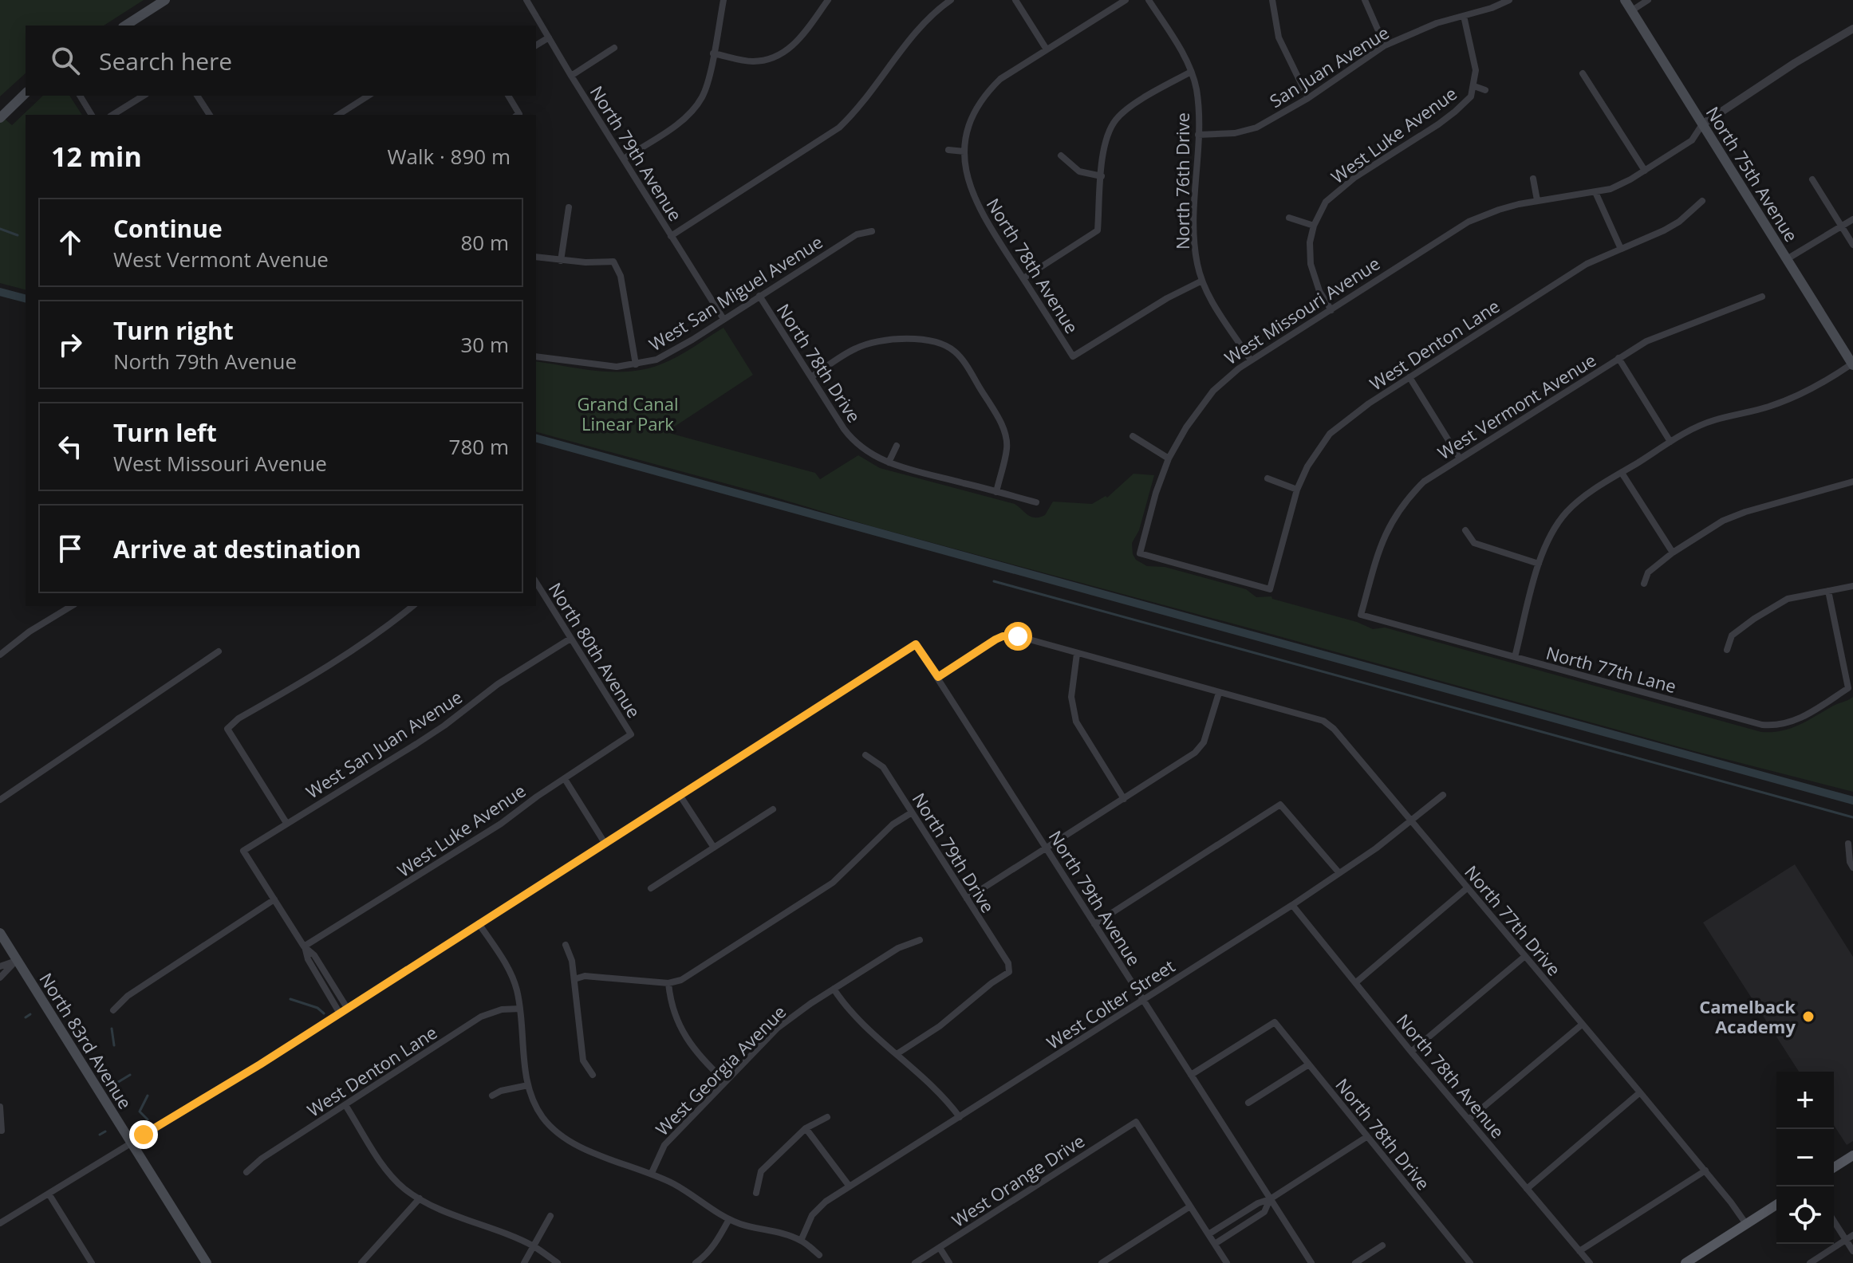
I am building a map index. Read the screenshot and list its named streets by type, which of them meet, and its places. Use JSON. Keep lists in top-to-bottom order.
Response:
{
  "streets": {
    "main road": ["North 75th Avenue", "North 83rd Avenue"],
    "street": [
      "San Juan Avenue",
      "West Luke Avenue",
      "North 79th Avenue",
      "North 76th Drive",
      "North 78th Avenue",
      "West San Miguel Avenue",
      "West Missouri Avenue",
      "West Denton Lane",
      "North 78th Drive",
      "West Vermont Avenue",
      "North 80th Avenue",
      "North 77th Lane",
      "West San Juan Avenue",
      "North 79th Drive",
      "North 77th Drive",
      "West Colter Street",
      "West Georgia Avenue",
      "West Orange Drive"
    ]
  },
  "crossings": [
    ["San Juan Avenue", "West Luke Avenue"],
    ["San Juan Avenue", "North 76th Drive"],
    ["West Luke Avenue", "West Missouri Avenue"],
    ["West Luke Avenue", "North 80th Avenue"],
    ["North 79th Avenue", "West San Miguel Avenue"],
    ["North 79th Avenue", "North 78th Drive"],
    ["North 79th Avenue", "West Colter Street"],
    ["North 75th Avenue", "West Missouri Avenue"],
    ["North 76th Drive", "North 78th Avenue"],
    ["North 76th Drive", "West Missouri Avenue"],
    ["North 78th Avenue", "West Colter Street"],
    ["West San Miguel Avenue", "North 78th Drive"],
    ["West Missouri Avenue", "West Denton Lane"],
    ["West Vermont Avenue", "North 77th Lane"],
    ["North 80th Avenue", "West San Juan Avenue"],
    ["North 77th Drive", "West Colter Street"]
  ],
  "parks": ["Grand Canal Linear Park"],
  "places": ["Camelback Academy"],
  "page": {
    "search": "Search here",
    "heading": ["12 min", "Walk · 890 m"],
    "list": [
      ["Continue", "West Vermont Avenue", "80 m"],
      ["Turn right", "North 79th Avenue", "30 m"],
      ["Turn left", "West Missouri Avenue", "780 m"],
      "Arrive at destination"
    ],
    "map_buttons": ["+", "−"]
  }
}
